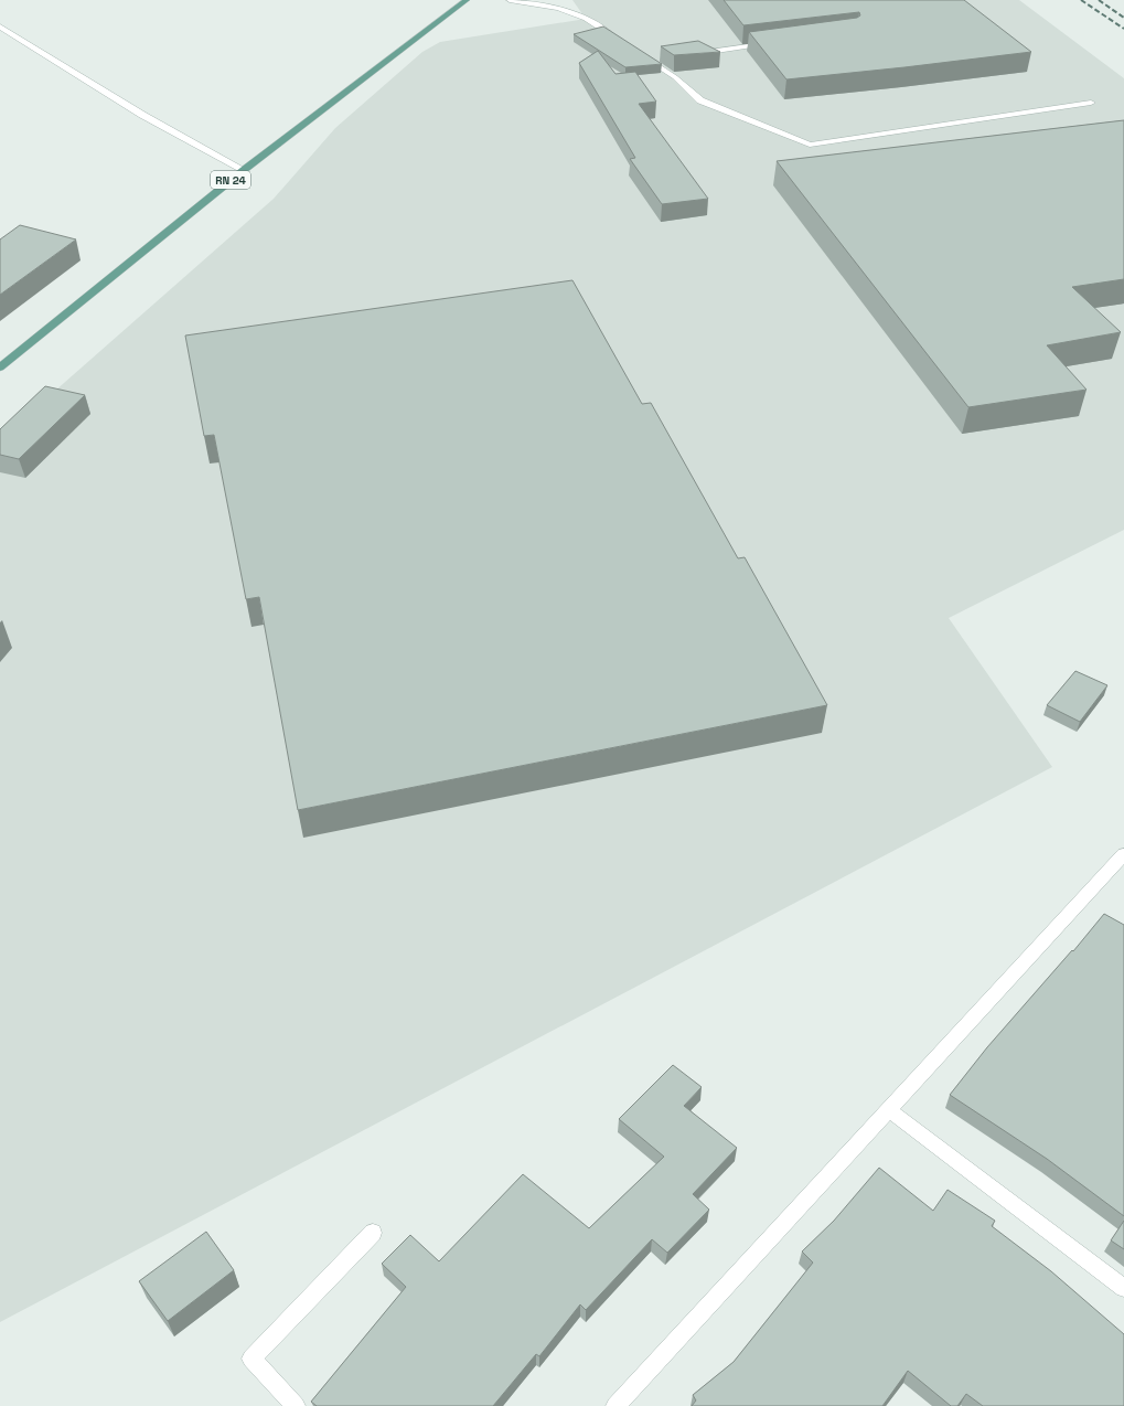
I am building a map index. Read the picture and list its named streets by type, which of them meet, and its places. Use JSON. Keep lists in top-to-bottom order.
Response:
{
  "streets": {
    "main road": ["RN 24"]
  }
}
